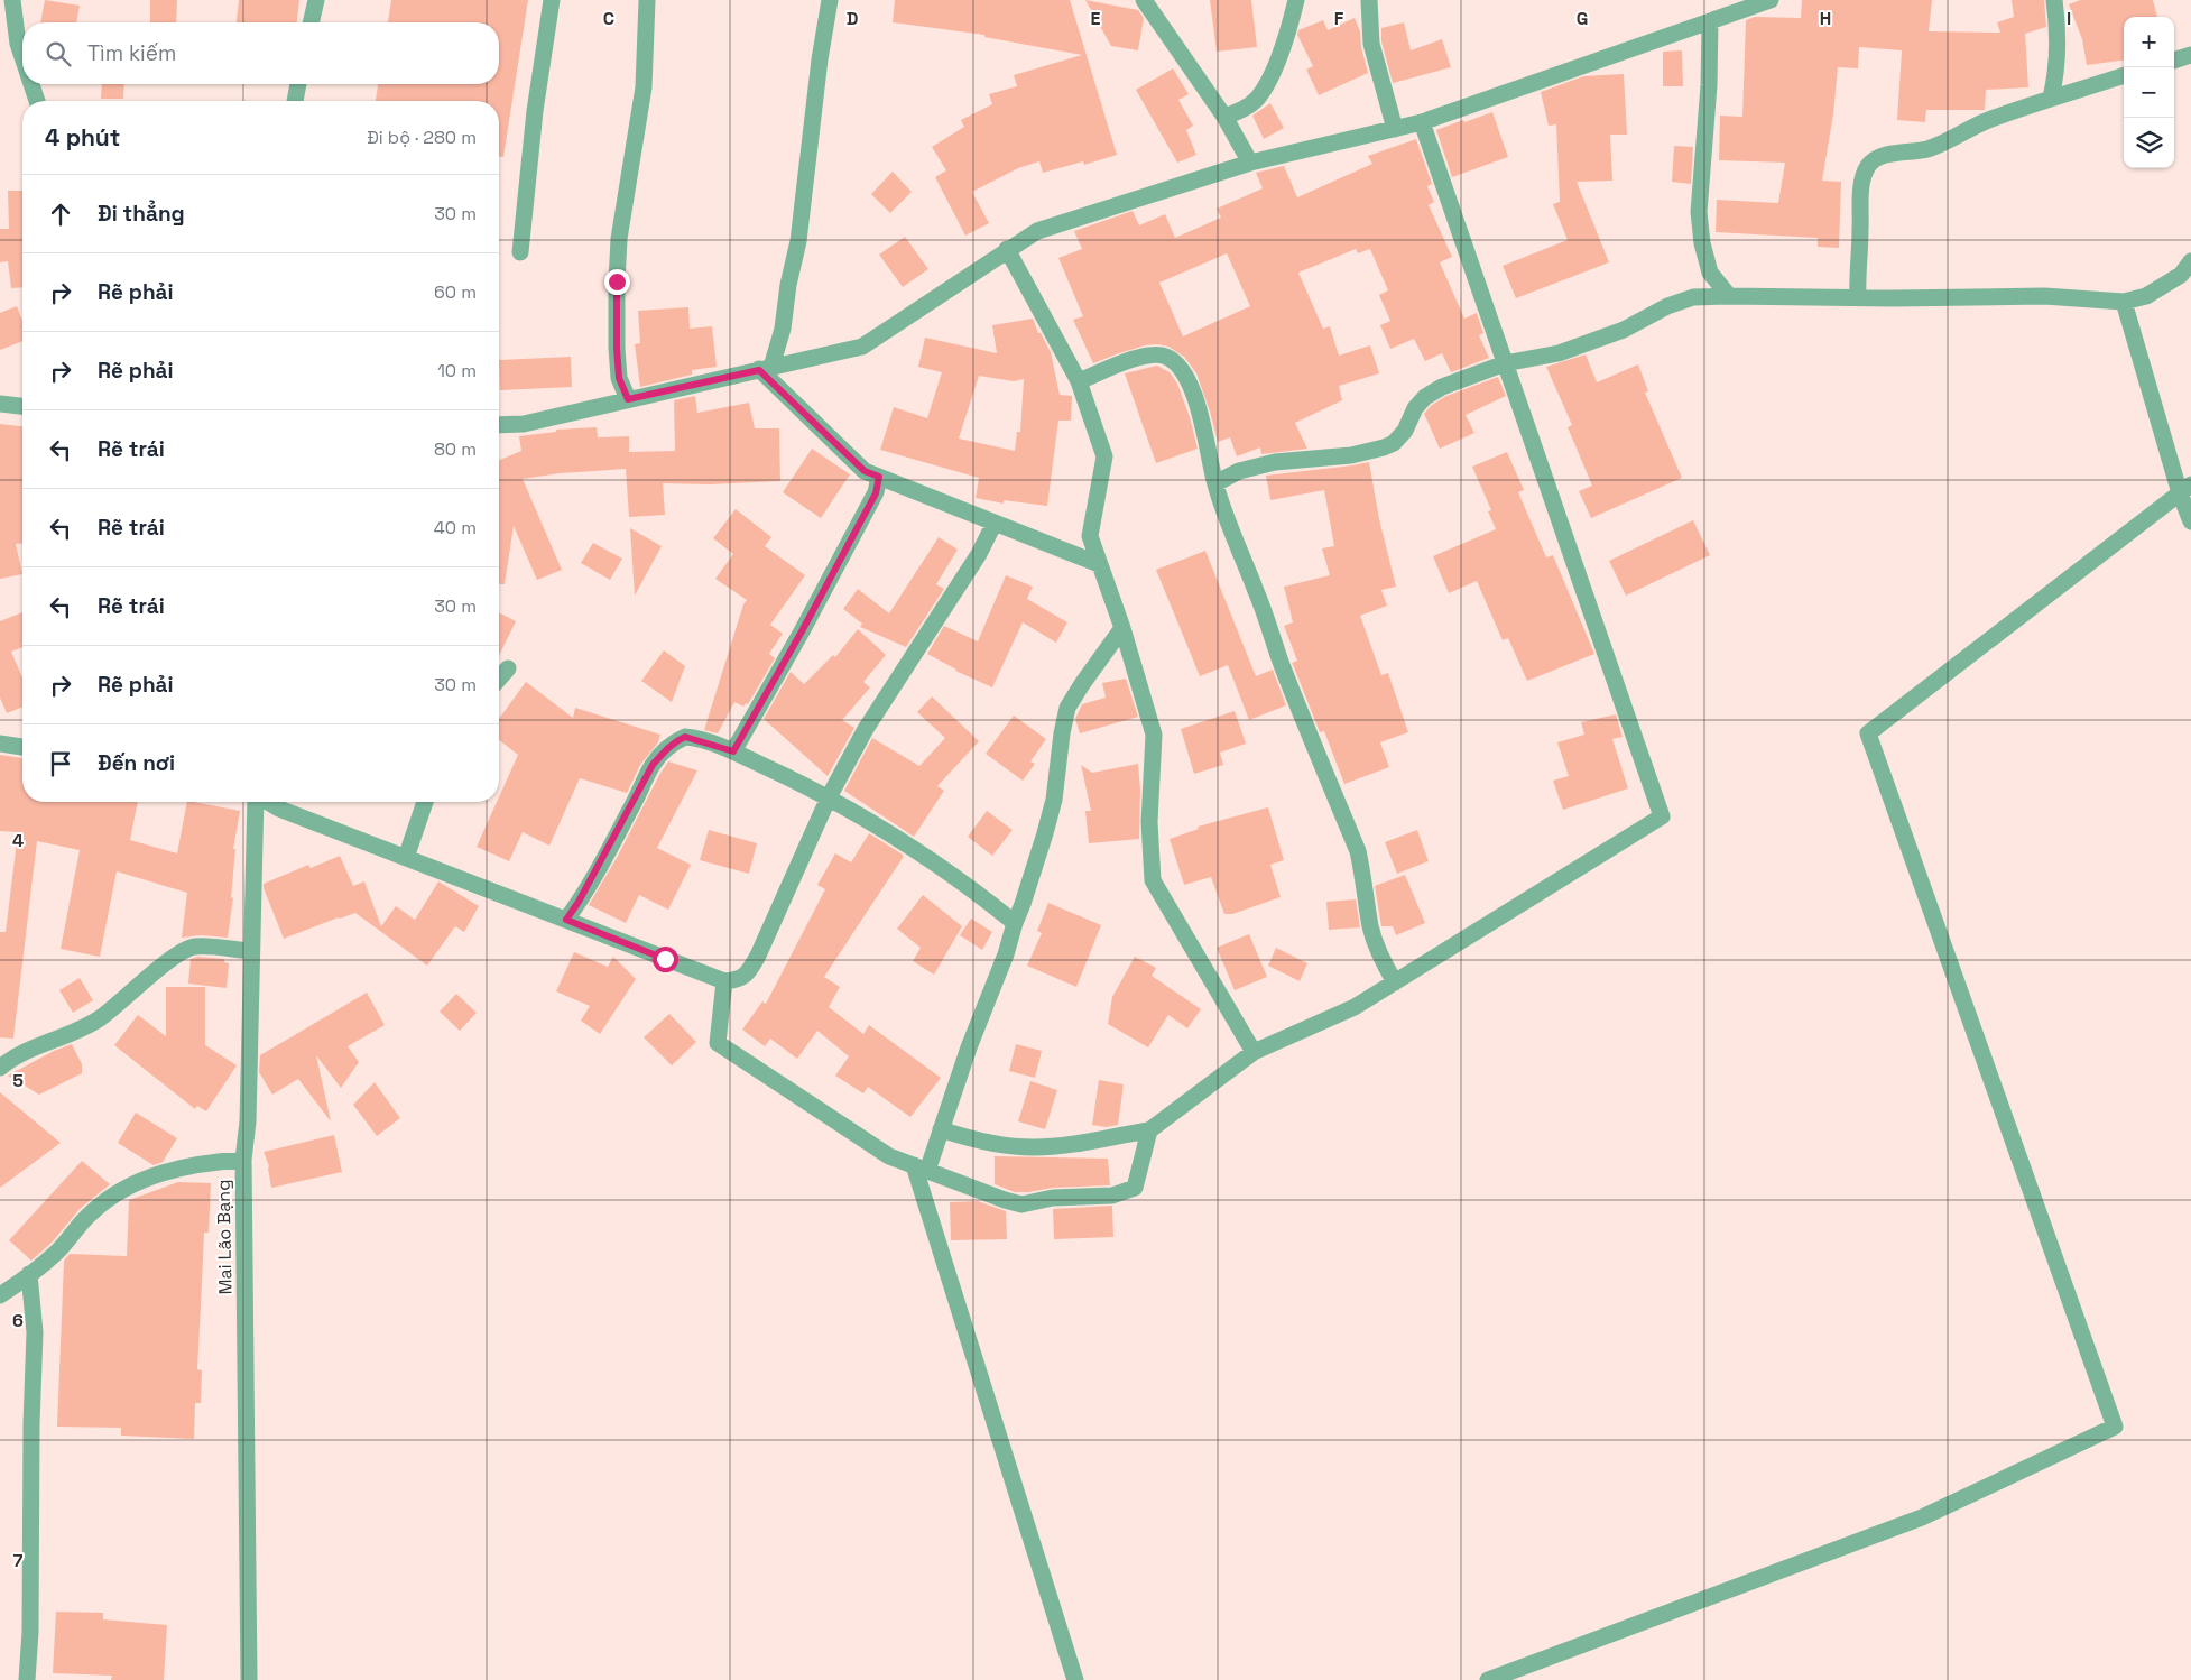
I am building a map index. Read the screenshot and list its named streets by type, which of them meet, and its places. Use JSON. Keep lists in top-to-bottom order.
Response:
{
  "streets": {
    "street": ["Mai Lão Bạng"]
  },
  "page": {
    "map_buttons": ["+", "−"],
    "search": "Tìm kiếm",
    "heading": ["4 phút", "Đi bộ · 280 m"],
    "list": [
      ["Đi thẳng", "30 m"],
      ["Rẽ phải", "60 m"],
      ["Rẽ phải", "10 m"],
      ["Rẽ trái", "80 m"],
      ["Rẽ trái", "40 m"],
      ["Rẽ trái", "30 m"],
      ["Rẽ phải", "30 m"],
      "Đến nơi"
    ]
  },
  "grid": {
    "columns": [
      "C",
      "D",
      "E",
      "F",
      "G",
      "H",
      "I"
    ],
    "rows": [
      "4",
      "5",
      "6",
      "7"
    ]
  }
}
